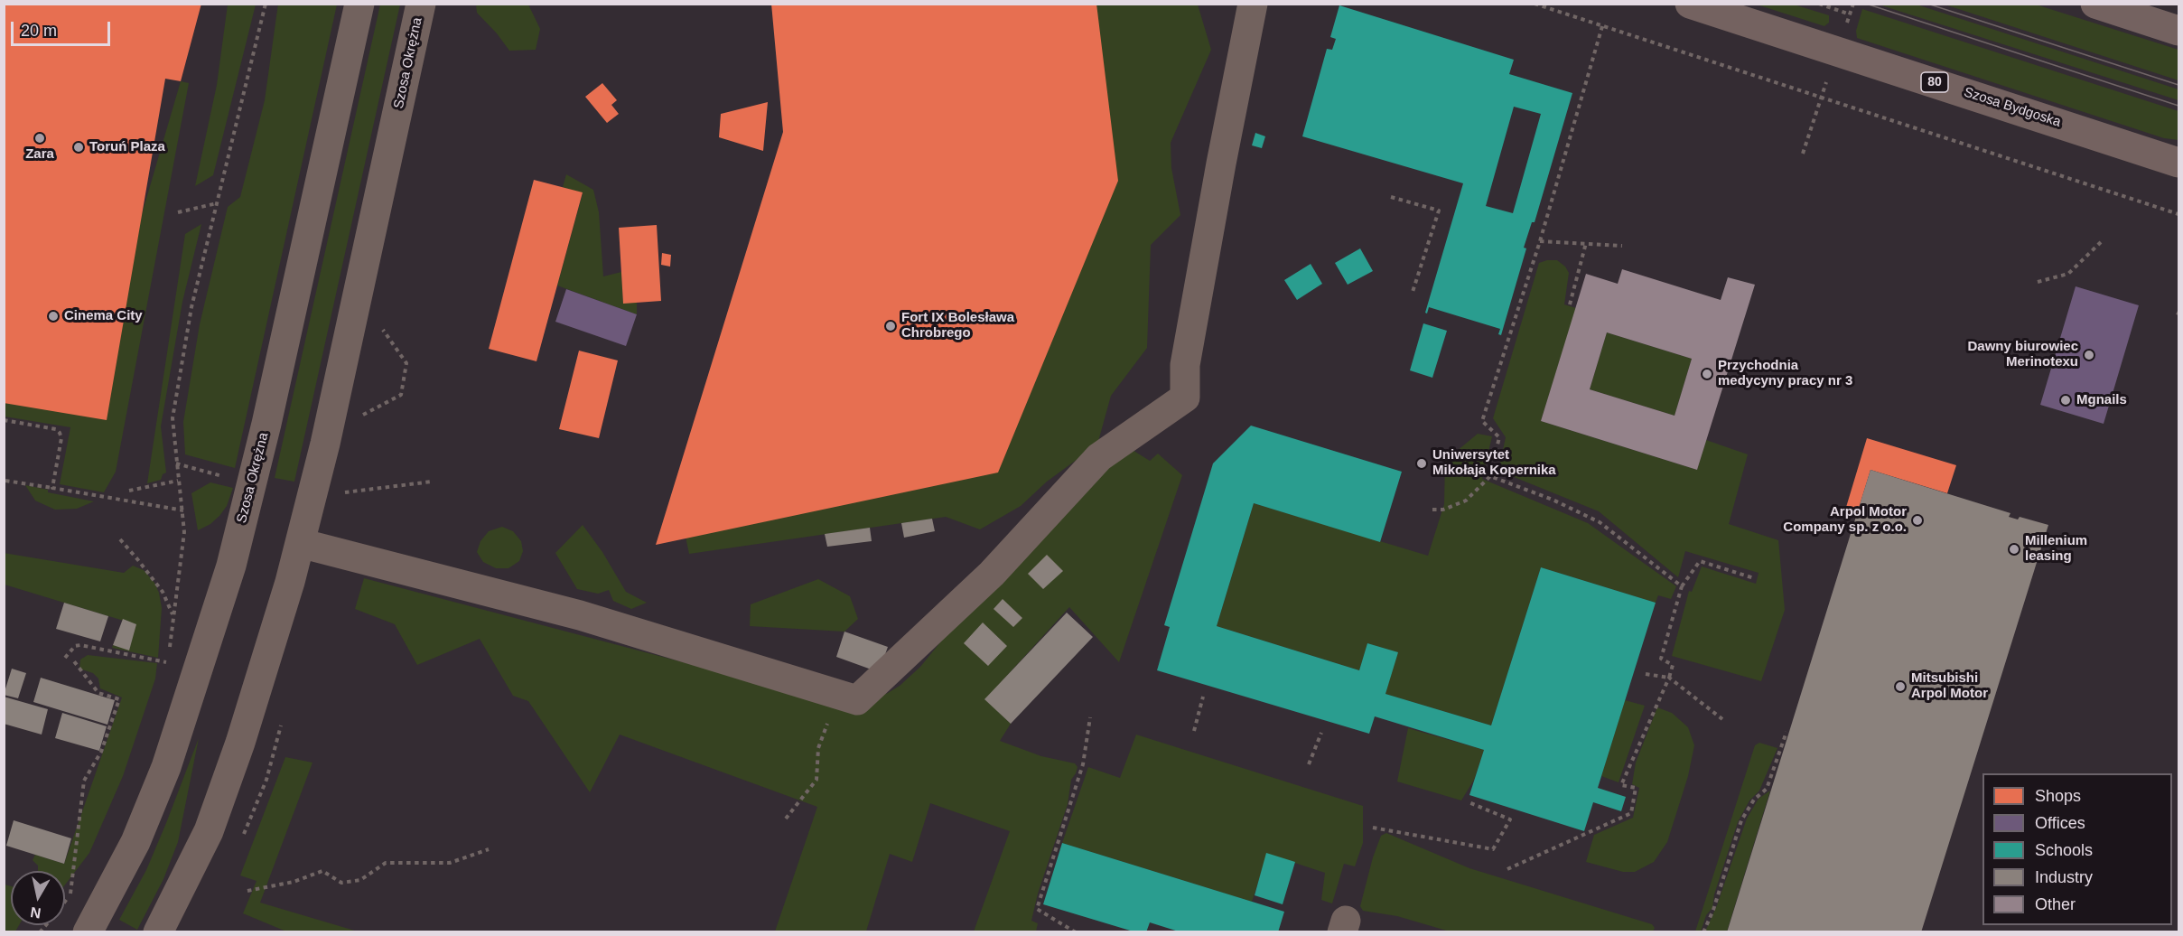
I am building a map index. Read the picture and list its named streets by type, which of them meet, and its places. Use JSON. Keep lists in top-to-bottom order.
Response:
{
  "streets": {
    "main road": ["80", "Szosa Bydgoska"],
    "street": ["Szosa Okrężna"]
  },
  "places": [
    "Zara",
    "Toruń Plaza",
    "Cinema City",
    "Fort IX Bolesława Chrobrego",
    "Dawny biurowiec Merinotexu",
    "Przychodnia medycyny pracy nr 3",
    "Mgnails",
    "Uniwersytet Mikołaja Kopernika",
    "Arpol Motor Company sp. z o.o.",
    "Millenium leasing",
    "Mitsubishi Arpol Motor"
  ],
  "legend": [
    "Shops",
    "Offices",
    "Schools",
    "Industry",
    "Other"
  ],
  "scale_bar": "20 m",
  "north": "bottom"
}
